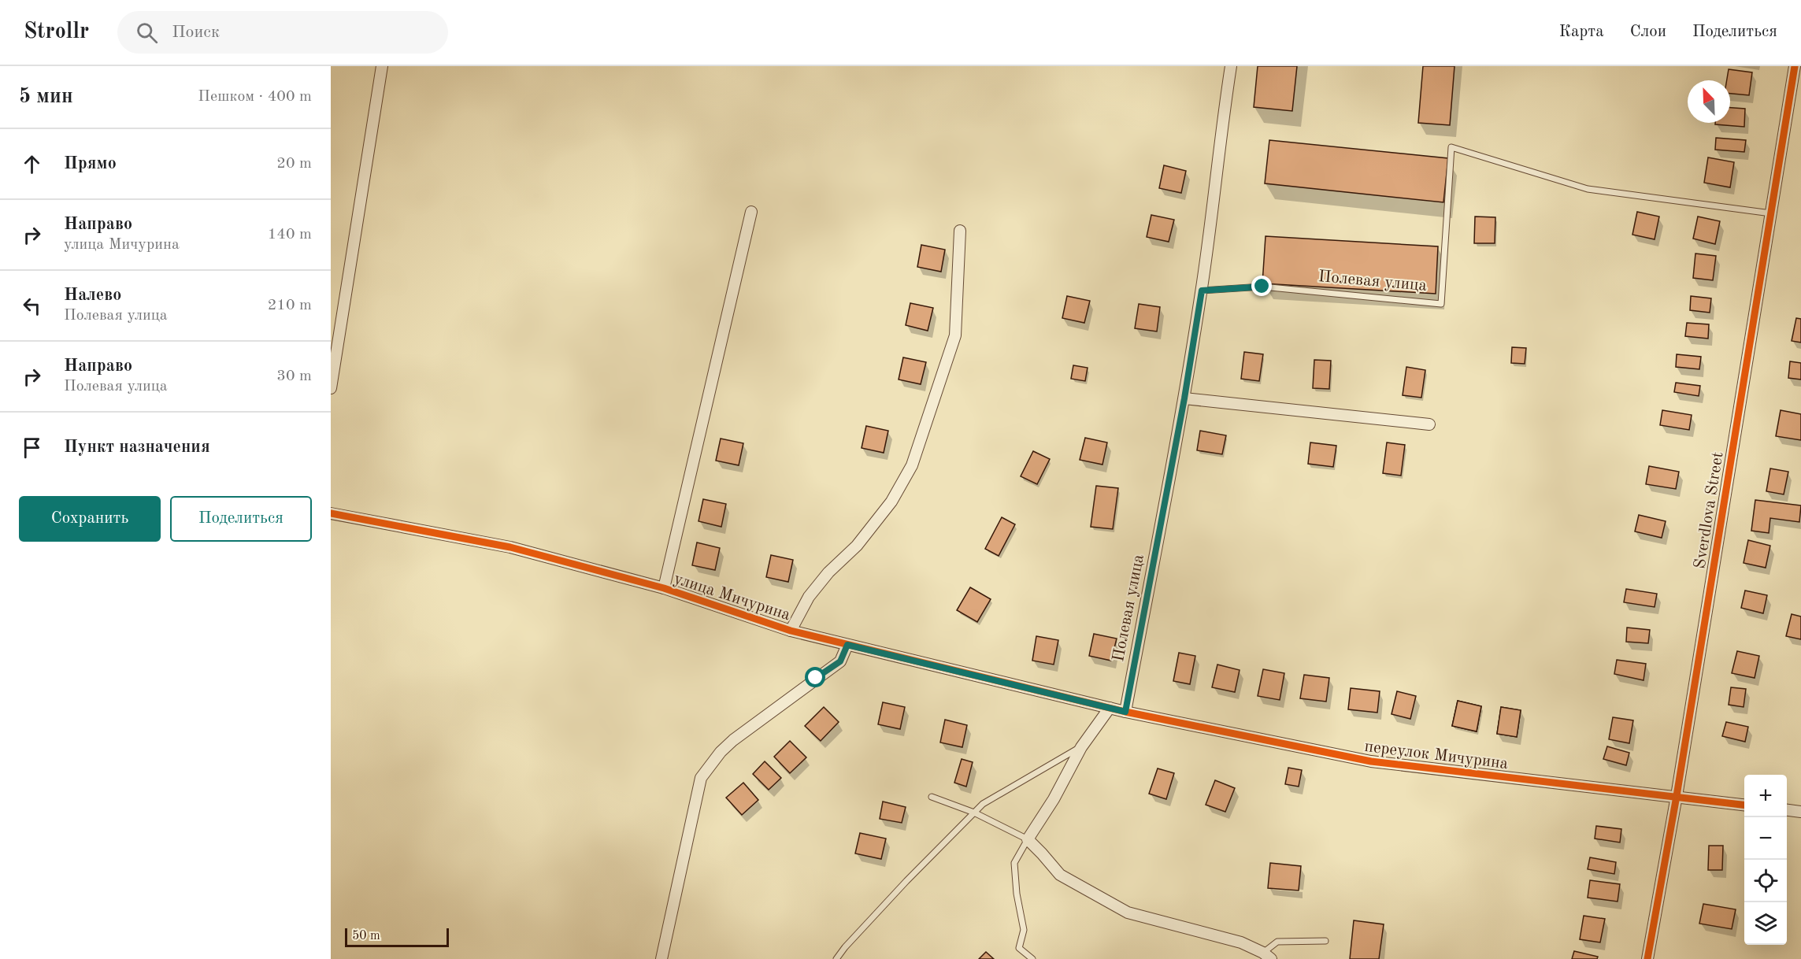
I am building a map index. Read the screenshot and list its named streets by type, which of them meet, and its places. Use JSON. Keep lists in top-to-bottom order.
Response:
{
  "streets": {
    "street": [
      "Полевая улица",
      "Sverdlova Street",
      "улица Мичурина",
      "переулок Мичурина"
    ]
  },
  "crossings": [
    ["Полевая улица", "Sverdlova Street"],
    ["Полевая улица", "улица Мичурина"],
    ["Полевая улица", "переулок Мичурина"],
    ["Sverdlova Street", "переулок Мичурина"],
    ["улица Мичурина", "переулок Мичурина"]
  ],
  "scale_bar": "50 m",
  "north": "top left",
  "page": {
    "header": "Strollr",
    "search": "Поиск",
    "nav": ["Карта", "Слои", "Поделиться"],
    "heading": ["5 мин", "Пешком · 400 m"],
    "list": [
      ["Прямо", "20 m"],
      ["Направо", "улица Мичурина", "140 m"],
      ["Налево", "Полевая улица", "210 m"],
      ["Направо", "Полевая улица", "30 m"],
      "Пункт назначения"
    ],
    "buttons": ["Сохранить", "Поделиться"],
    "map_buttons": ["+", "−"],
    "scale": "50 m"
  }
}
